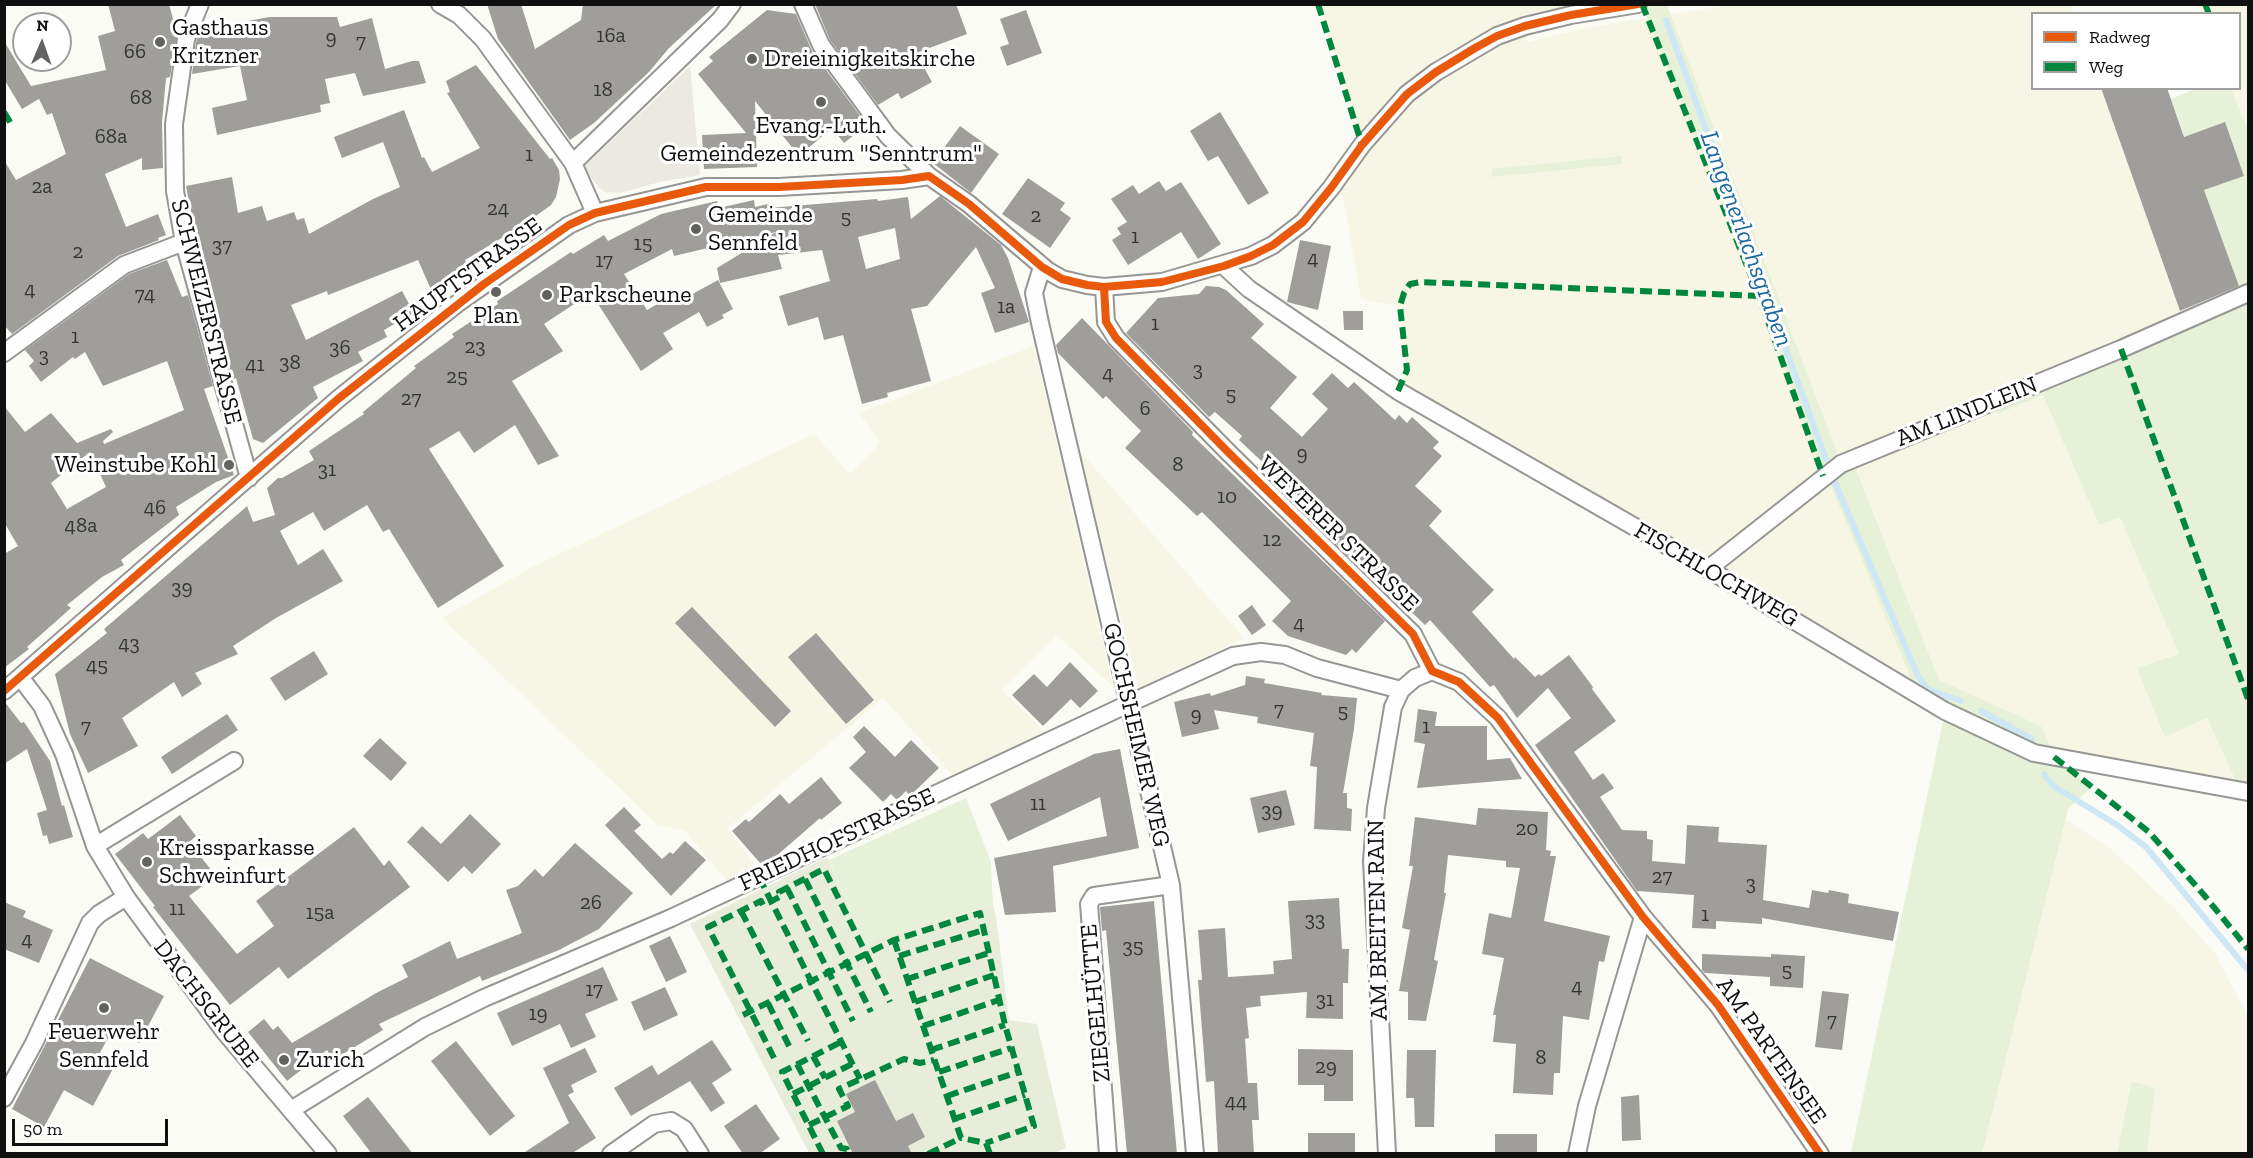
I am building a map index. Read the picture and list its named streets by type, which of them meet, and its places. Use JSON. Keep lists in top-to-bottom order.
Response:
{
  "streets": {
    "street": [
      "HAUPTSTRASSE",
      "SCHWEIZERSTRASSE",
      "AM LINDLEIN",
      "WEYERER STRASSE",
      "FISCHLOCHWEG",
      "GOCHSHEIMER WEG",
      "FRIEDHOFSTRASSE",
      "AM BREITEN RAIN",
      "ZIEGELHÜTTE",
      "DACHSGRUBE",
      "AM PARTENSEE"
    ]
  },
  "crossings": [
    ["HAUPTSTRASSE", "SCHWEIZERSTRASSE"],
    ["HAUPTSTRASSE", "DACHSGRUBE"],
    ["AM LINDLEIN", "FISCHLOCHWEG"],
    ["GOCHSHEIMER WEG", "FRIEDHOFSTRASSE"],
    ["GOCHSHEIMER WEG", "ZIEGELHÜTTE"],
    ["FRIEDHOFSTRASSE", "AM BREITEN RAIN"],
    ["FRIEDHOFSTRASSE", "DACHSGRUBE"]
  ],
  "water": ["Langenerlachsgraben"],
  "places": [
    "Gasthaus Kritzner",
    "Dreieinigkeitskirche",
    "Evang.-Luth. Gemeindezentrum \"Senntrum\"",
    "Gemeinde Sennfeld",
    "Plan",
    "Parkscheune",
    "Weinstube Kohl",
    "Kreissparkasse Schweinfurt",
    "Feuerwehr Sennfeld",
    "Zurich"
  ],
  "house_numbers": [
    "16a",
    "9",
    "7",
    "66",
    "18",
    "68",
    "68a",
    "1",
    "2a",
    "24",
    "2",
    "5",
    "1",
    "15",
    "37",
    "2",
    "4",
    "17",
    "4",
    "74",
    "1a",
    "1",
    "1",
    "23",
    "36",
    "3",
    "38",
    "41",
    "3",
    "4",
    "25",
    "5",
    "27",
    "6",
    "9",
    "8",
    "31",
    "10",
    "46",
    "48a",
    "12",
    "39",
    "4",
    "43",
    "45",
    "7",
    "5",
    "9",
    "7",
    "1",
    "11",
    "39",
    "20",
    "27",
    "3",
    "26",
    "11",
    "15a",
    "1",
    "33",
    "4",
    "35",
    "5",
    "4",
    "17",
    "31",
    "19",
    "7",
    "8",
    "29",
    "44"
  ],
  "legend": ["Radweg", "Weg"],
  "scale_bar": "50 m",
  "north": "top"
}
